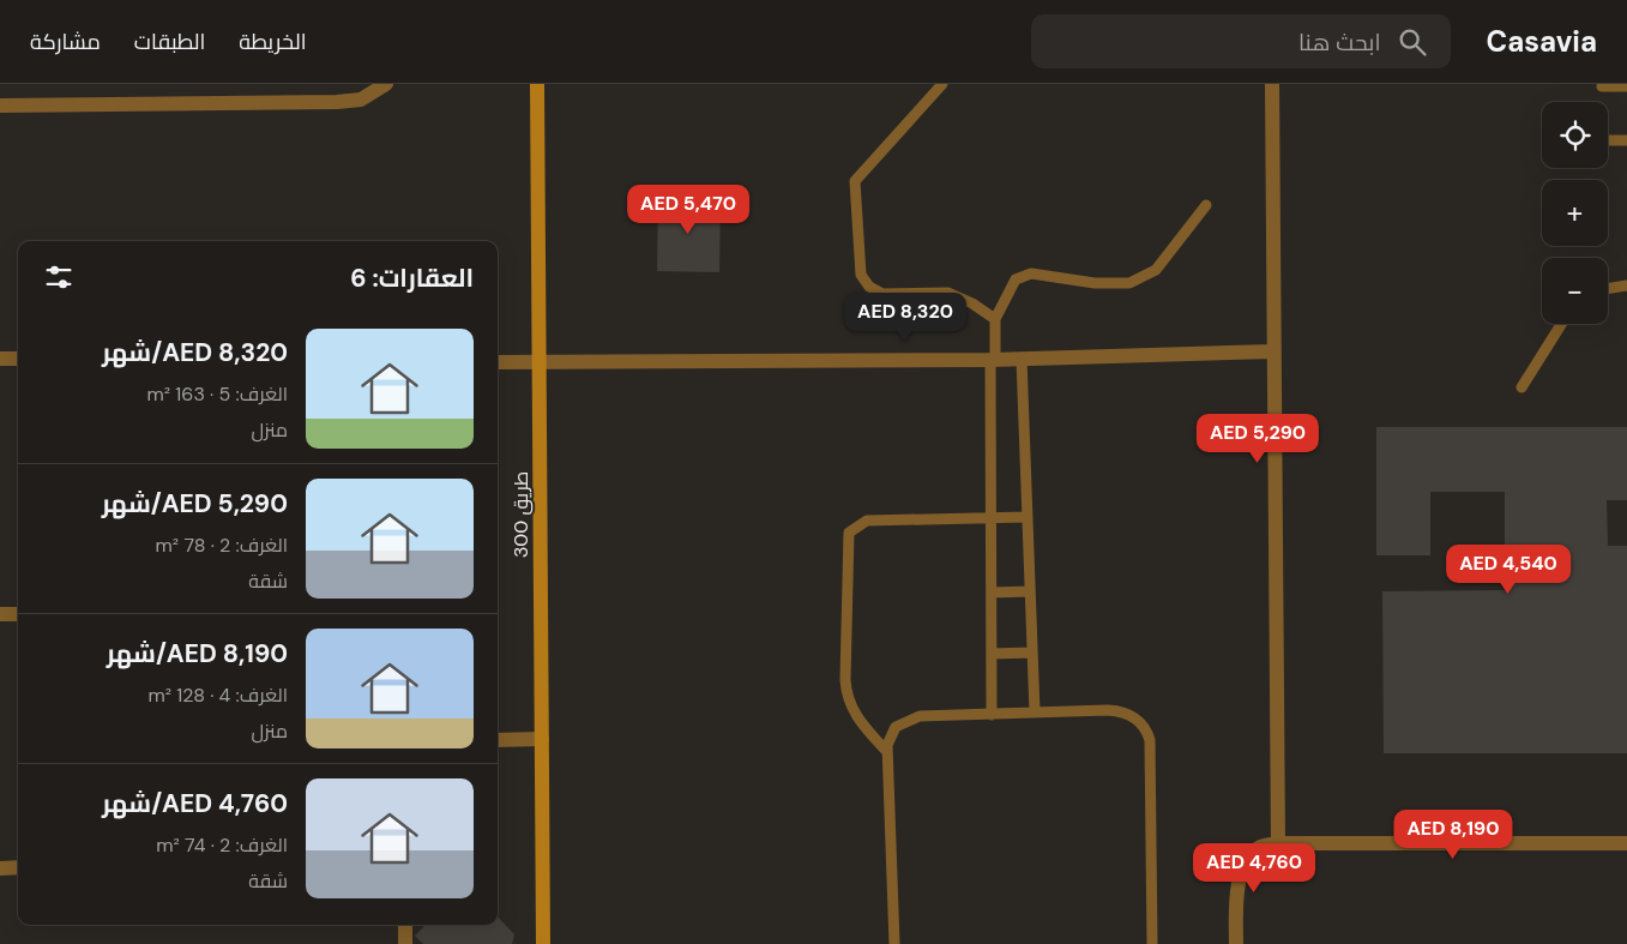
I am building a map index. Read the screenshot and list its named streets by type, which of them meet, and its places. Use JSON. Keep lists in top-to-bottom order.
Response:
{
  "streets": {
    "main road": ["طريق 300"]
  },
  "page": {
    "header": "Casavia",
    "search": "ابحث هنا",
    "nav": ["الخريطة", "الطبقات", "مشاركة"],
    "map_buttons": ["+", "−"],
    "price": [
      "AED 5,470",
      "AED 8,320",
      "AED 5,290",
      "AED 4,540",
      "AED 8,190",
      "AED 4,760"
    ],
    "heading": "العقارات: 6",
    "list": [
      {
        "name": "AED 8,320/شهر",
        "note": "الغرف: 5 · 163 m² · منزل"
      },
      {
        "name": "AED 5,290/شهر",
        "note": "الغرف: 2 · 78 m² · شقة"
      },
      {
        "name": "AED 8,190/شهر",
        "note": "الغرف: 4 · 128 m² · منزل"
      },
      {
        "name": "AED 4,760/شهر",
        "note": "الغرف: 2 · 74 m² · شقة"
      }
    ]
  }
}
